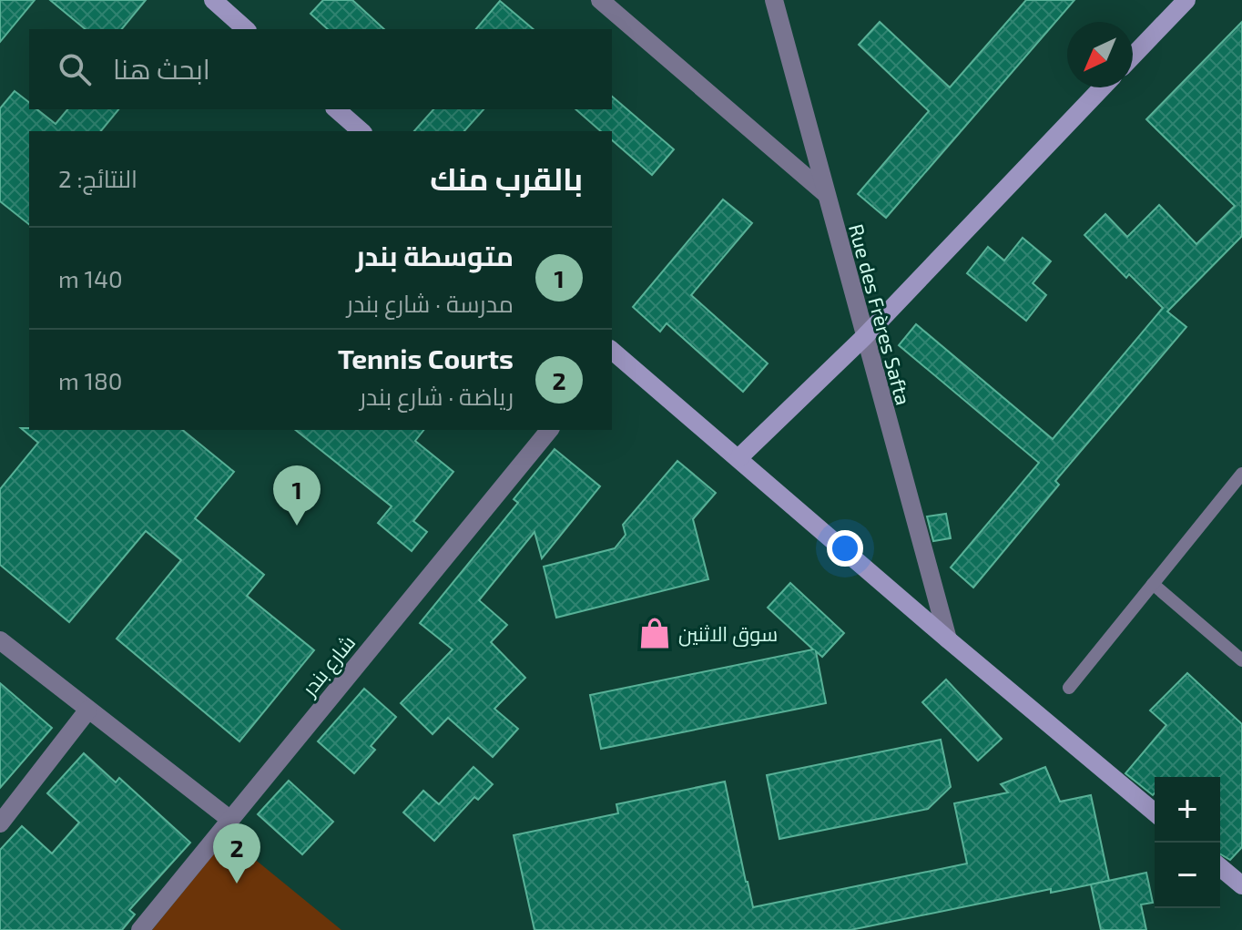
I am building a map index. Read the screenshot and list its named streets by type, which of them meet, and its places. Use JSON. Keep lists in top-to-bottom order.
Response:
{
  "streets": {
    "street": ["Rue des Frères Safta", "شارع بندر"]
  },
  "places": {
    "shop": ["ﺳﻮق اﻻﺛﻨﻴﻦ"]
  },
  "north": "bottom left",
  "page": {
    "search": "ابحث هنا",
    "heading": ["بالقرب منك", "النتائج: 2"],
    "list": [
      {
        "mark": "1",
        "name": "متوسطة بندر",
        "note": "مدرسة · شارع بندر",
        "value": "140 m"
      },
      {
        "mark": "2",
        "name": "Tennis Courts",
        "note": "رياضة · شارع بندر",
        "value": "180 m"
      }
    ],
    "pins": ["1", "2"],
    "map_buttons": ["+", "−"]
  }
}
